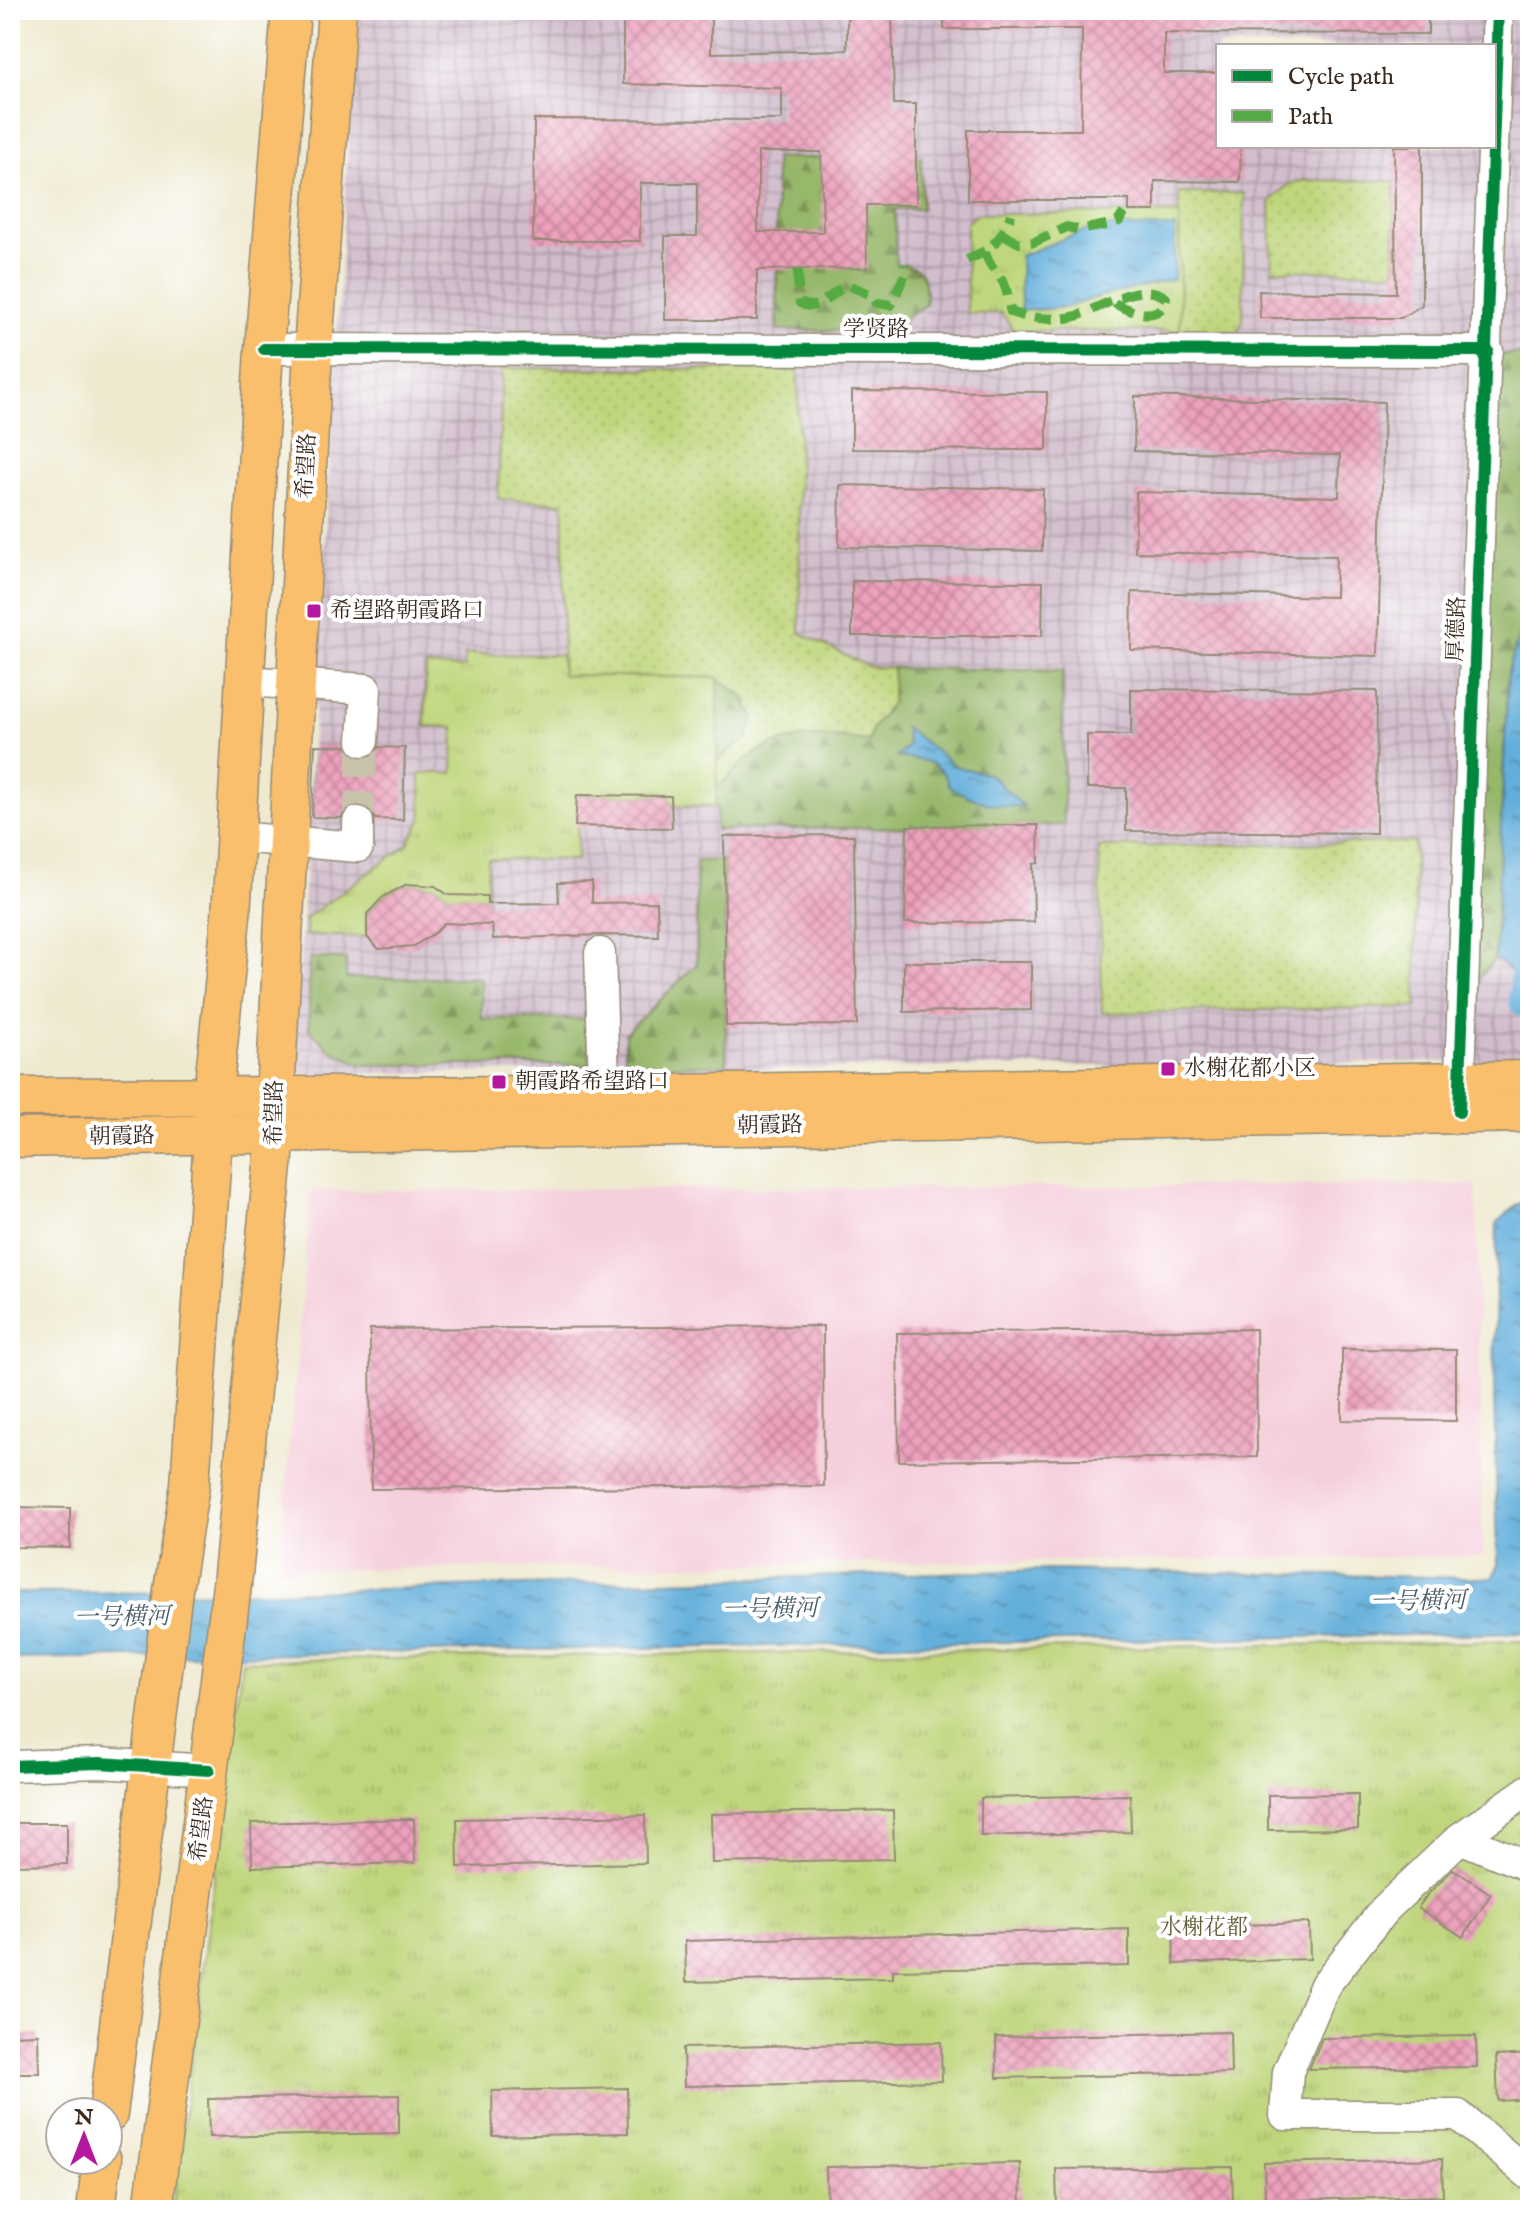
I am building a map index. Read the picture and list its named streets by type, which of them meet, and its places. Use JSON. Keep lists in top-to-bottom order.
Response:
{
  "streets": {
    "main road": ["希望路", "朝霞路"],
    "street": ["学贤路", "厚德路"]
  },
  "crossings": [
    ["学贤路", "希望路"],
    ["学贤路", "厚德路"],
    ["希望路", "朝霞路"],
    ["厚德路", "朝霞路"]
  ],
  "water": ["一号横河"],
  "parks": ["水榭花都"],
  "places": {
    "transit": ["希望路朝霞路口", "水榭花都小区", "朝霞路希望路口"]
  },
  "legend": ["Cycle path", "Path"],
  "north": "top"
}
